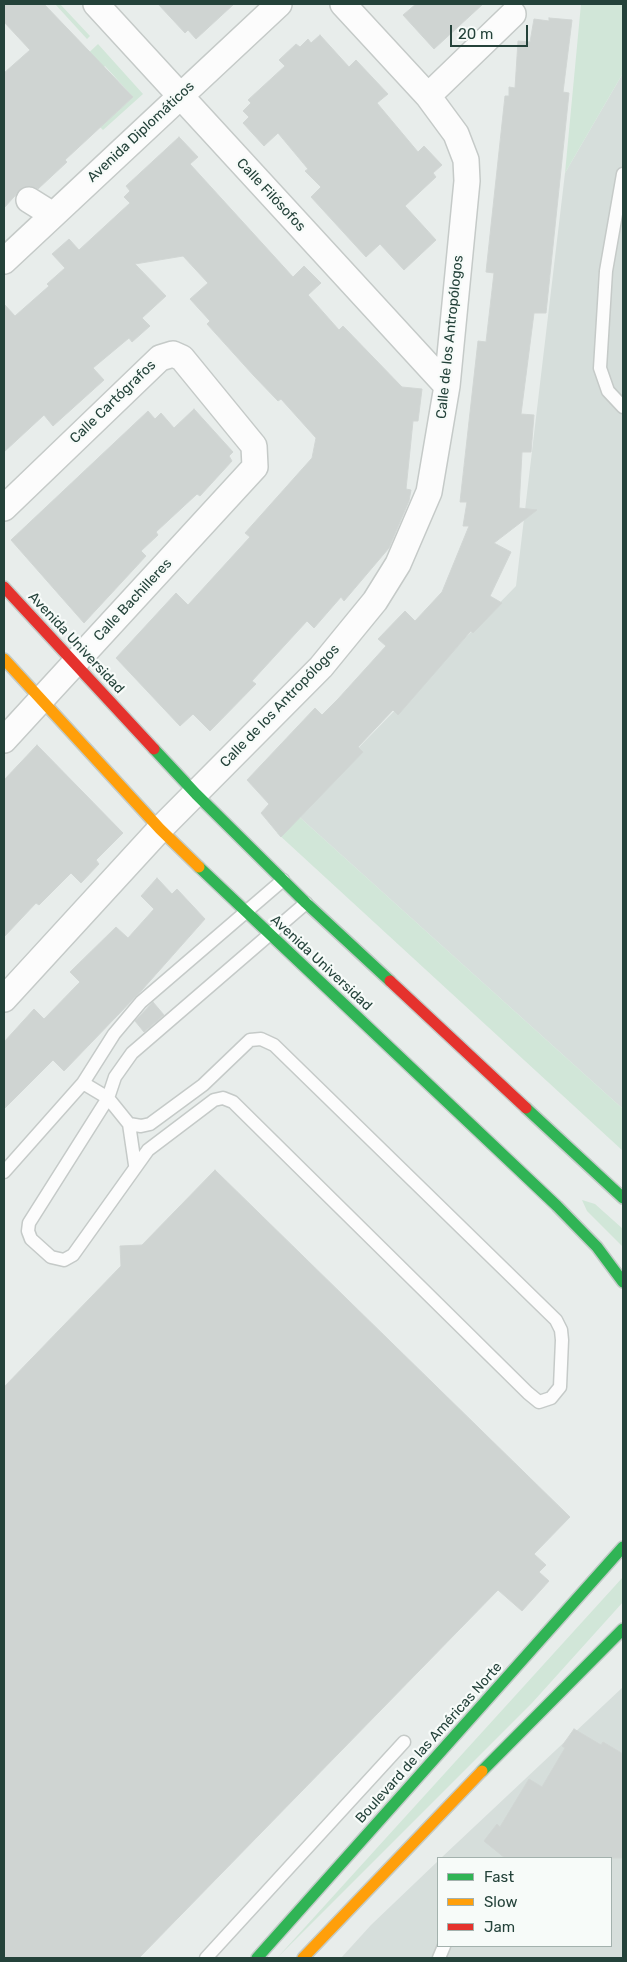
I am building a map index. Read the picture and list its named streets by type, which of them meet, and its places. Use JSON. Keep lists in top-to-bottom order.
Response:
{
  "streets": {
    "street": [
      "Avenida Diplomáticos",
      "Calle Filósofos",
      "Calle de los Antropólogos",
      "Calle Cartógrafos",
      "Calle Bachilleres",
      "Avenida Universidad",
      "Boulevard de las Américas Norte"
    ]
  },
  "crossings": [
    ["Avenida Diplomáticos", "Calle Filósofos"],
    ["Calle Filósofos", "Calle de los Antropólogos"],
    ["Calle de los Antropólogos", "Avenida Universidad"],
    ["Calle Cartógrafos", "Calle Bachilleres"],
    ["Calle Bachilleres", "Avenida Universidad"]
  ],
  "legend": ["Fast", "Slow", "Jam"],
  "scale_bar": "20 m"
}
